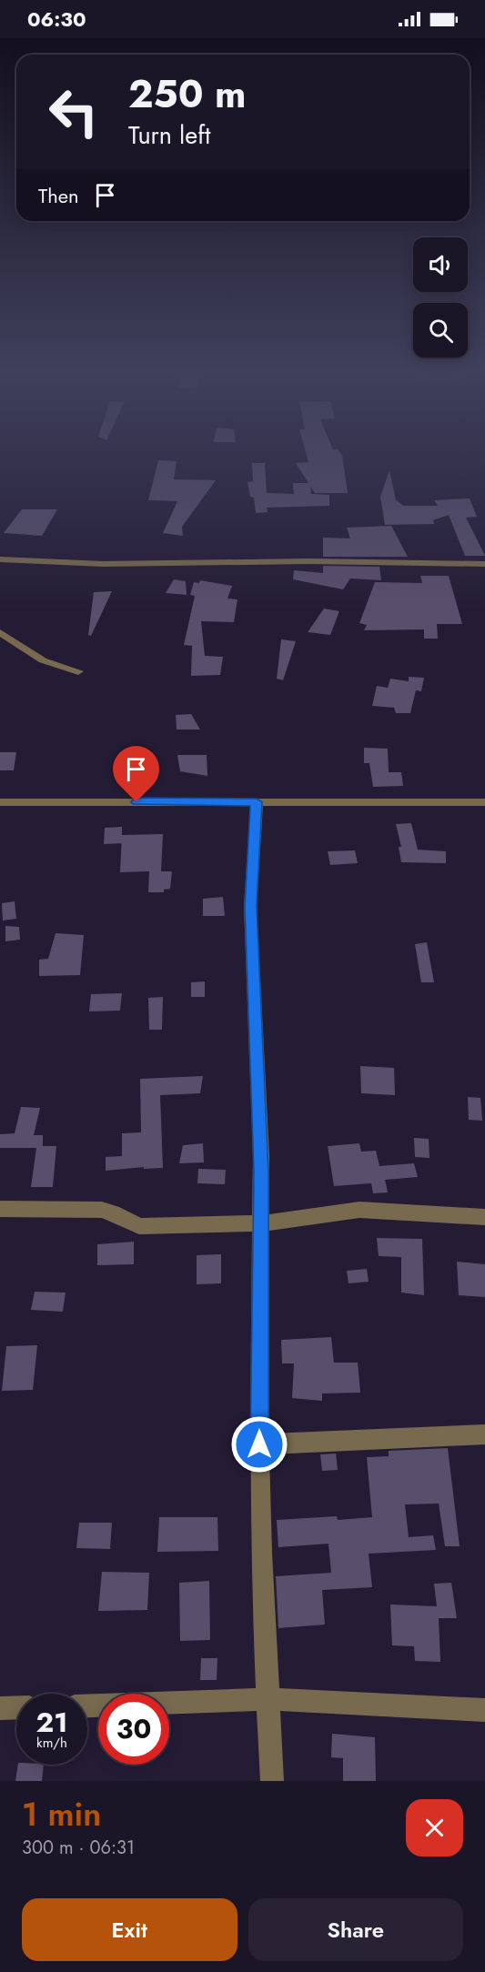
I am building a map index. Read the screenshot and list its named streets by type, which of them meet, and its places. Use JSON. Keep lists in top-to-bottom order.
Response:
{
  "page": {
    "status": "06:30",
    "turn": ["250 m", "Turn left"],
    "then": "Then",
    "speed": "21 km/h",
    "limit": "30",
    "heading": ["1 min", "300 m · 06:31"],
    "buttons": ["Exit", "Share"]
  }
}
